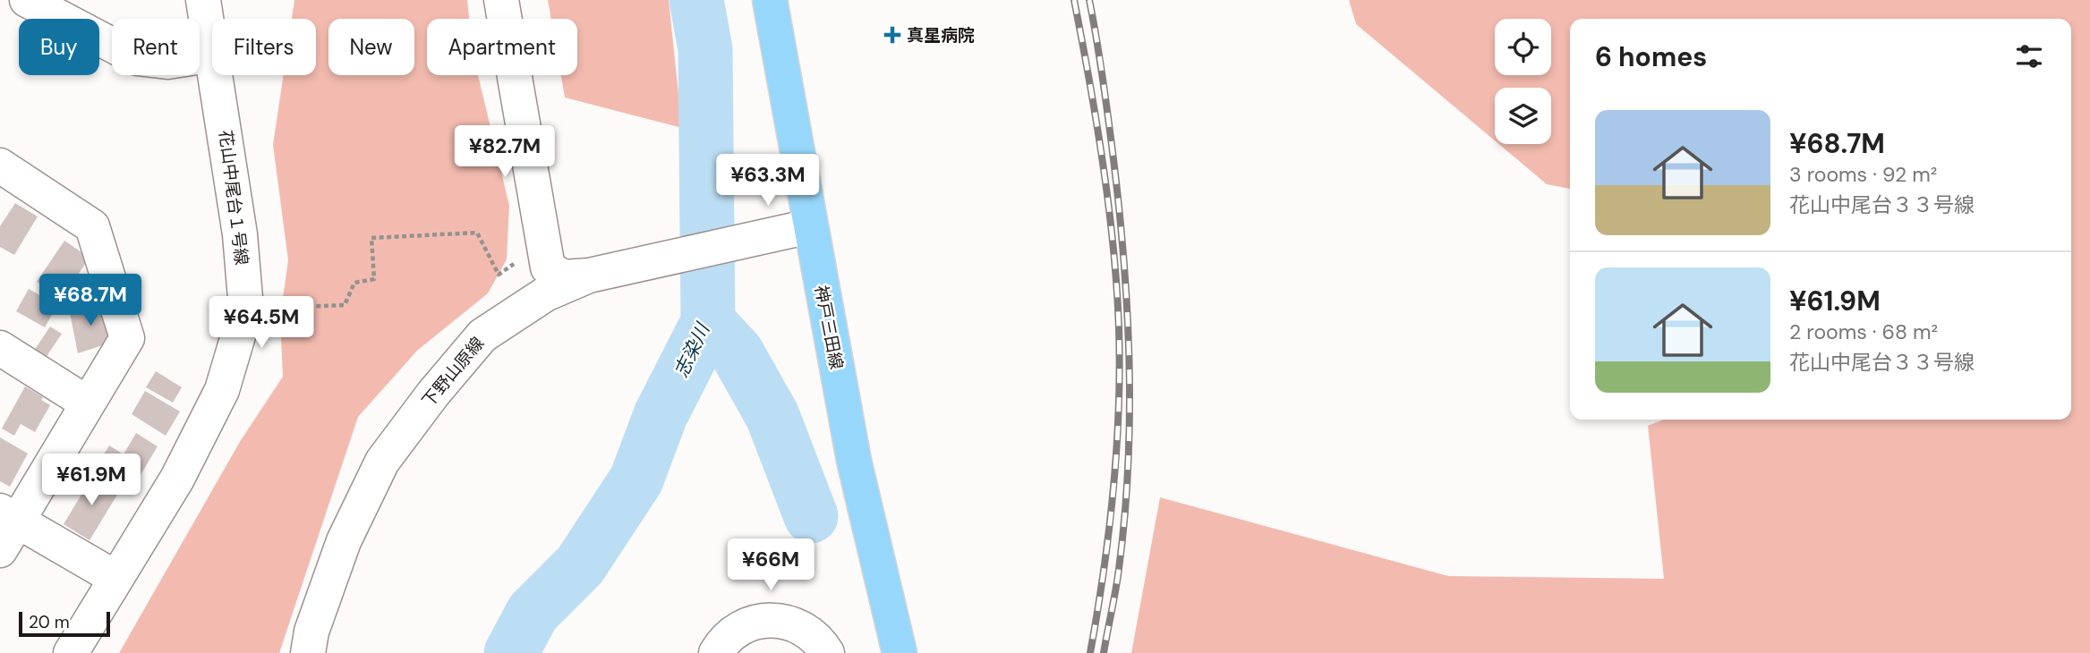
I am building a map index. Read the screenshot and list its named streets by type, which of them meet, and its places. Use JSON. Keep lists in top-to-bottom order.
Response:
{
  "streets": {
    "main road": ["神戸三田線"],
    "street": ["花山中尾台１号線", "下野山原線"]
  },
  "crossings": [
    ["神戸三田線", "下野山原線"]
  ],
  "water": ["志染川"],
  "places": {
    "health": ["真星病院"]
  },
  "scale_bar": "20 m",
  "page": {
    "chip": [
      "Buy",
      "Rent",
      "Filters",
      "New",
      "Apartment"
    ],
    "heading": "6 homes",
    "list": [
      {
        "name": "¥68.7M",
        "note": "3 rooms · 92 m² · 花山中尾台３３号線"
      },
      {
        "name": "¥61.9M",
        "note": "2 rooms · 68 m² · 花山中尾台３３号線"
      }
    ],
    "price": [
      "¥82.7M",
      "¥63.3M",
      "¥68.7M",
      "¥64.5M",
      "¥61.9M",
      "¥66M"
    ],
    "scale": "20 m"
  }
}
